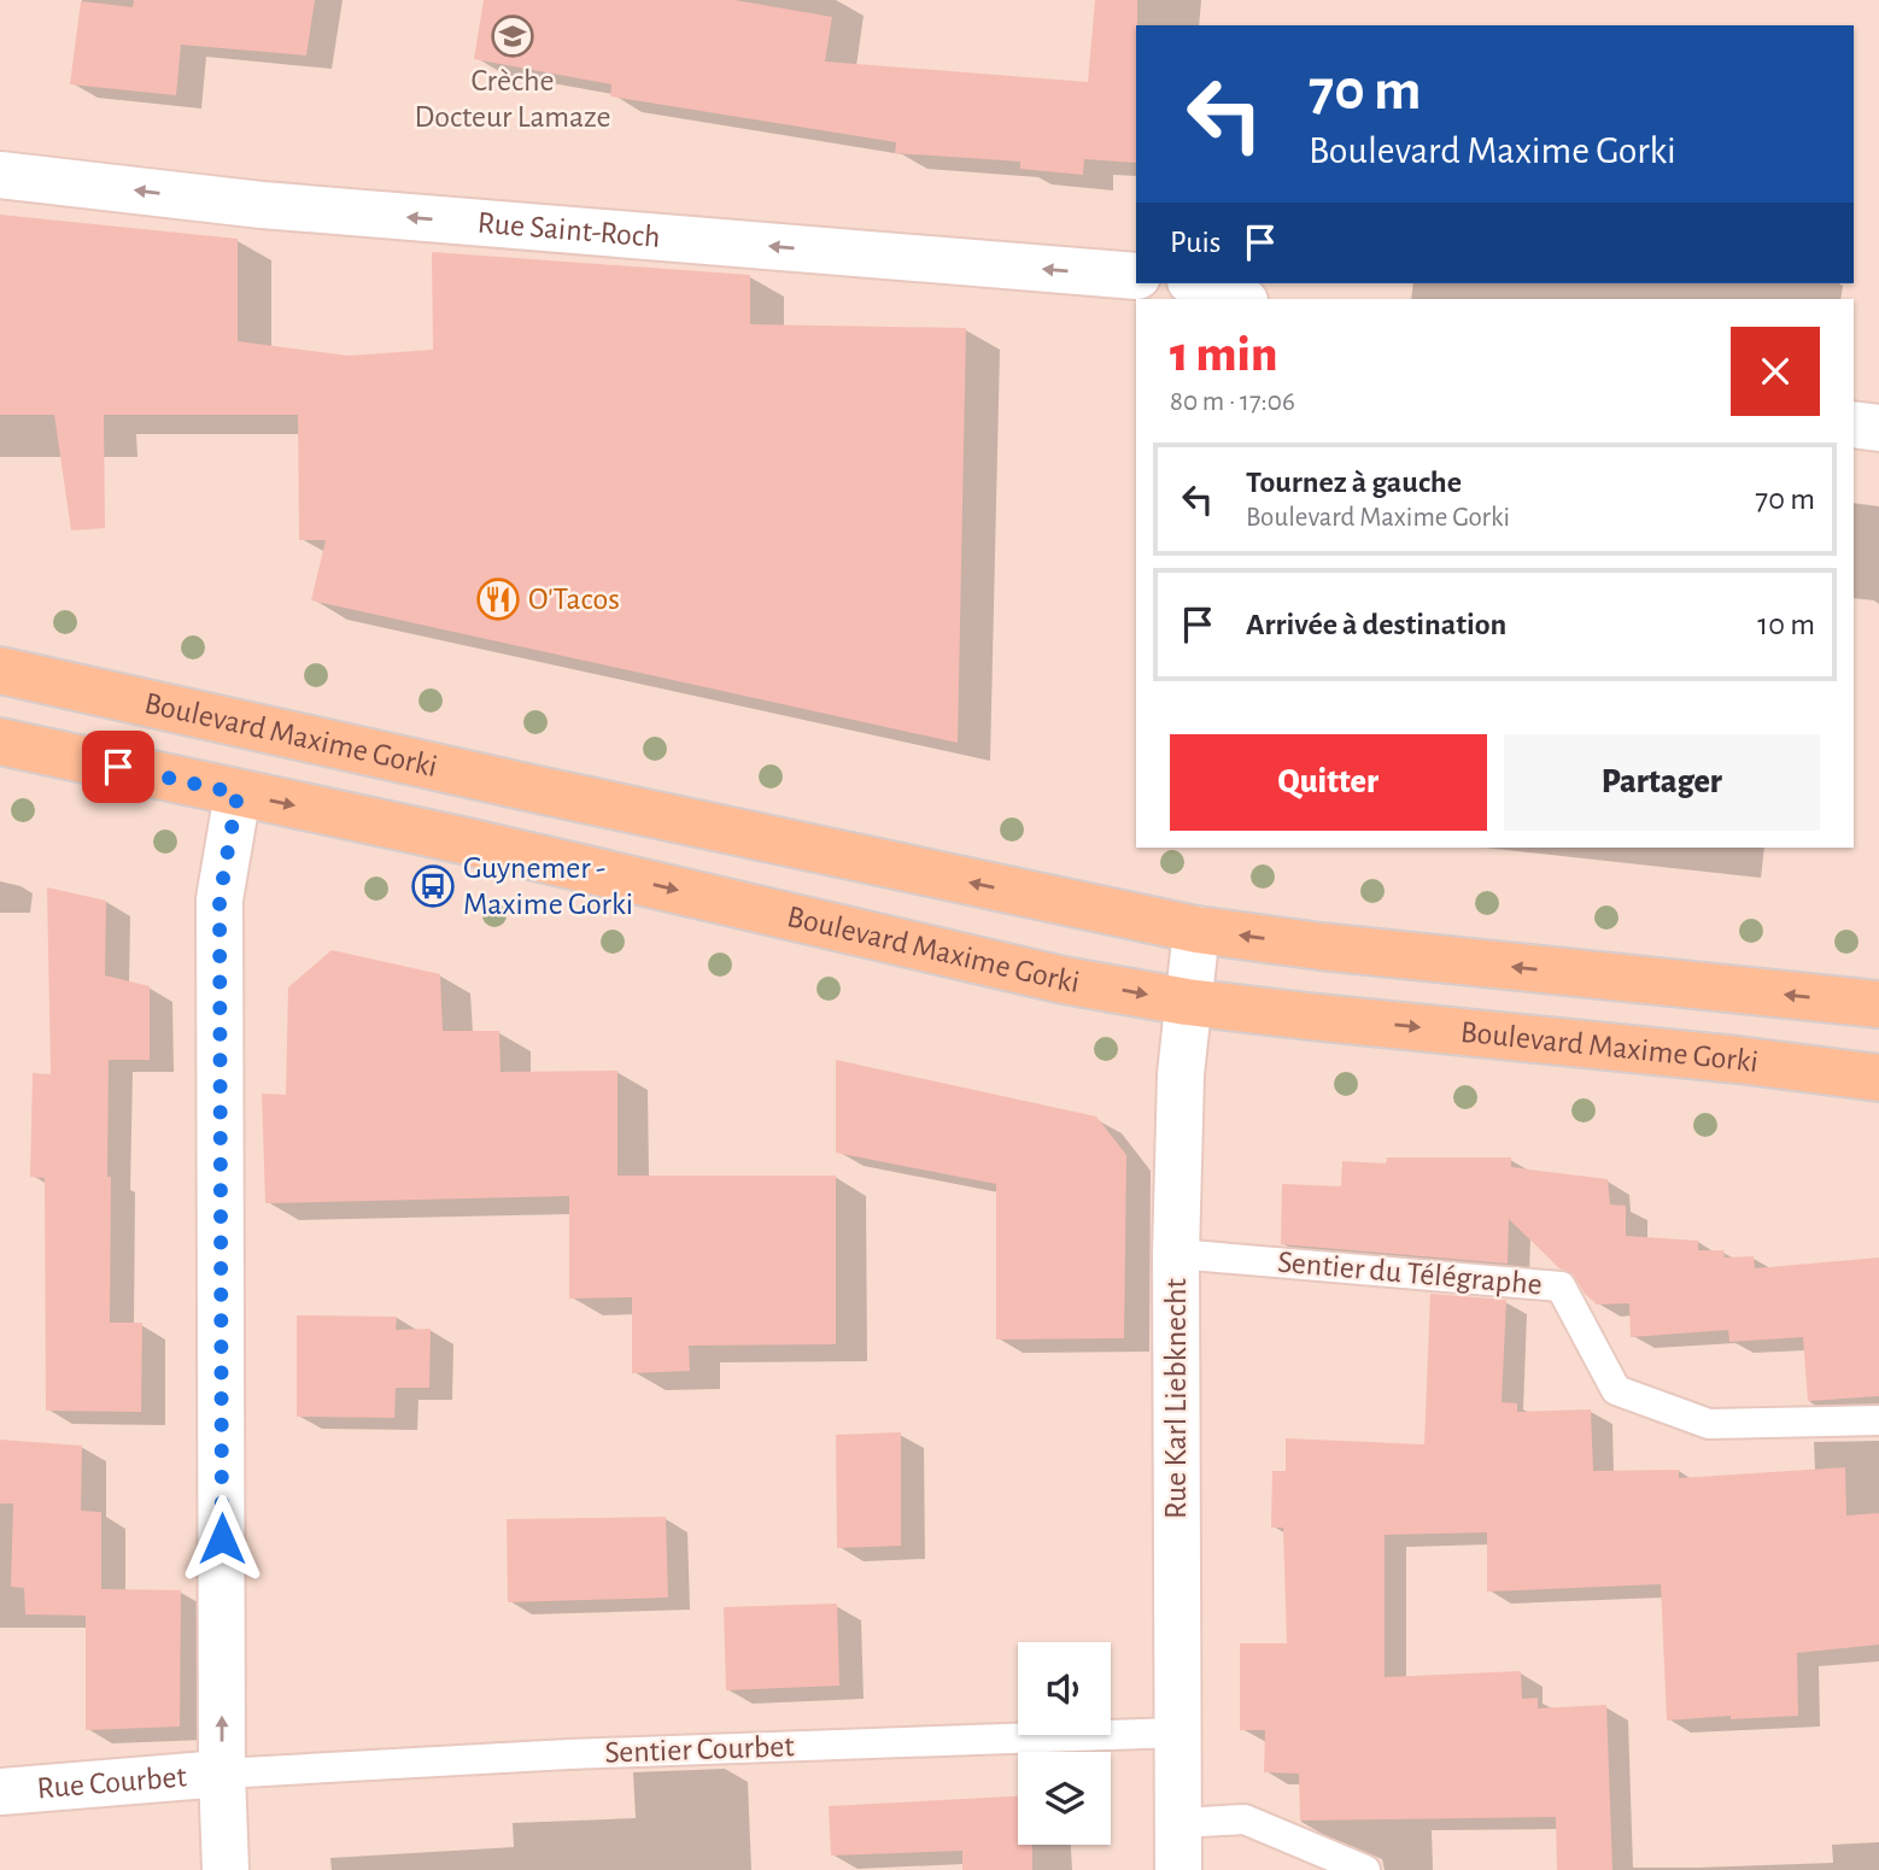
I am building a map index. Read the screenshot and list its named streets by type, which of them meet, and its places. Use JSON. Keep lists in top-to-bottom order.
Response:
{
  "streets": {
    "main road": ["Boulevard Maxime Gorki"],
    "street": ["Rue Saint-Roch", "Rue Karl Liebknecht", "Rue Courbet"],
    "lane": ["Sentier du Télégraphe", "Sentier Courbet"]
  },
  "crossings": [
    ["Boulevard Maxime Gorki", "Rue Karl Liebknecht"],
    ["Sentier du Télégraphe", "Rue Karl Liebknecht"],
    ["Rue Karl Liebknecht", "Sentier Courbet"],
    ["Sentier Courbet", "Rue Courbet"]
  ],
  "one_way": ["Rue Saint-Roch"],
  "places": {
    "school or university": ["Crèche Docteur Lamaze"],
    "restaurant": ["O'Tacos"],
    "bus stop": ["Guynemer - Maxime Gorki"]
  },
  "page": {
    "turn": ["70 m", "Boulevard Maxime Gorki"],
    "then": "Puis",
    "heading": ["1 min", "80 m · 17:06"],
    "list": [
      {
        "name": "Tournez à gauche",
        "note": "Boulevard Maxime Gorki",
        "value": "70 m"
      },
      {
        "name": "Arrivée à destination",
        "value": "10 m"
      }
    ],
    "buttons": ["Quitter", "Partager"]
  }
}
